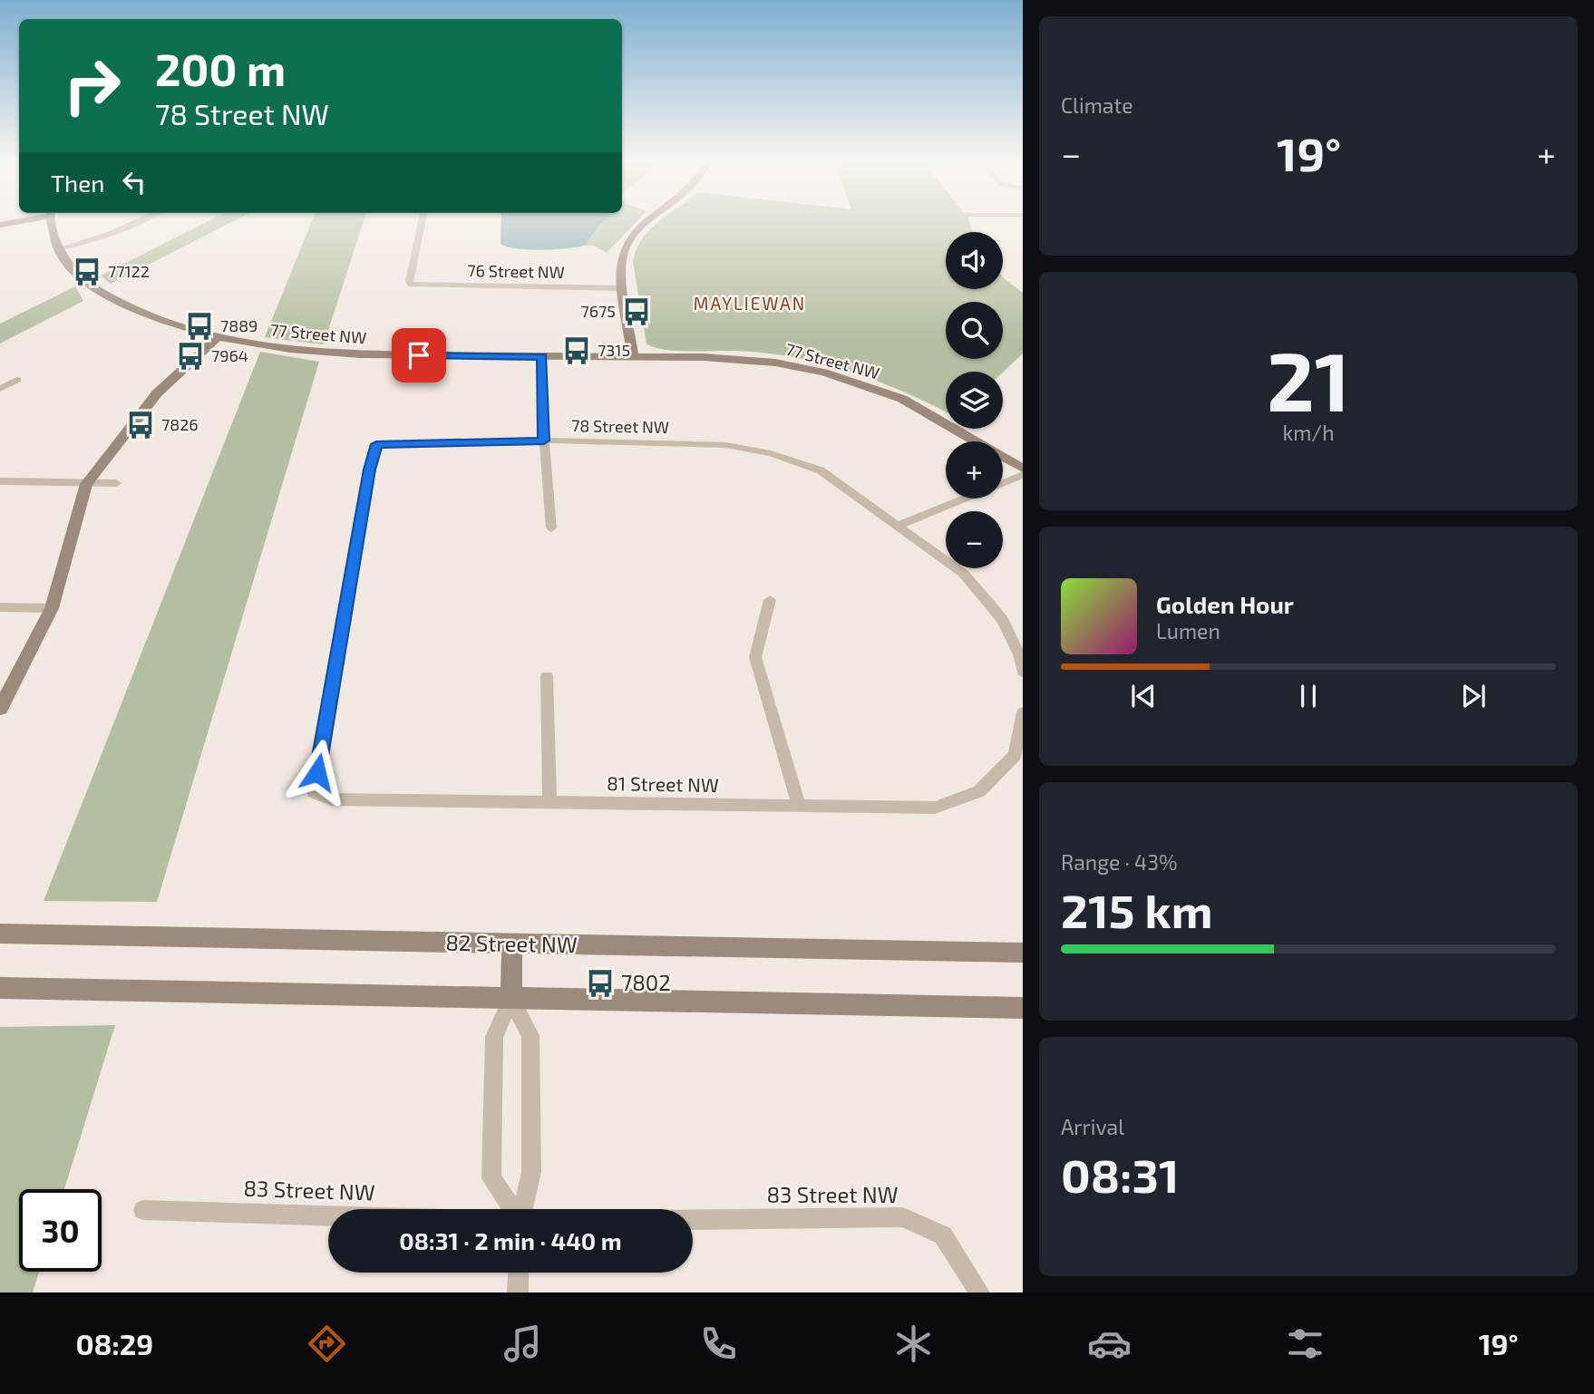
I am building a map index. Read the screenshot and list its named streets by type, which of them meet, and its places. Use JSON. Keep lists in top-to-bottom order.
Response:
{
  "streets": {
    "street": [
      "76 Street NW",
      "77 Street NW",
      "78 Street NW",
      "81 Street NW",
      "82 Street NW",
      "83 Street NW"
    ]
  },
  "crossings": [
    ["78 Street NW", "81 Street NW"]
  ],
  "districts": ["MAYLIEWAN"],
  "places": {
    "bus stop": [
      "77122",
      "7675",
      "7889",
      "7315",
      "7964",
      "7826",
      "7802"
    ]
  },
  "page": {
    "tile": [
      "Climate",
      ["21", "km/h"],
      ["Range · 43%", "215 km"],
      ["Arrival", "08:31"]
    ],
    "turn": ["200 m", "78 Street NW"],
    "heat": ["−", "19°", "+"],
    "then": "Then",
    "map_buttons": ["+", "−"],
    "song": ["Golden Hour", "Lumen"],
    "limit": "30",
    "trip": "08:31 · 2 min · 440 m",
    "tabs": ["08:29", "19°"]
  }
}
